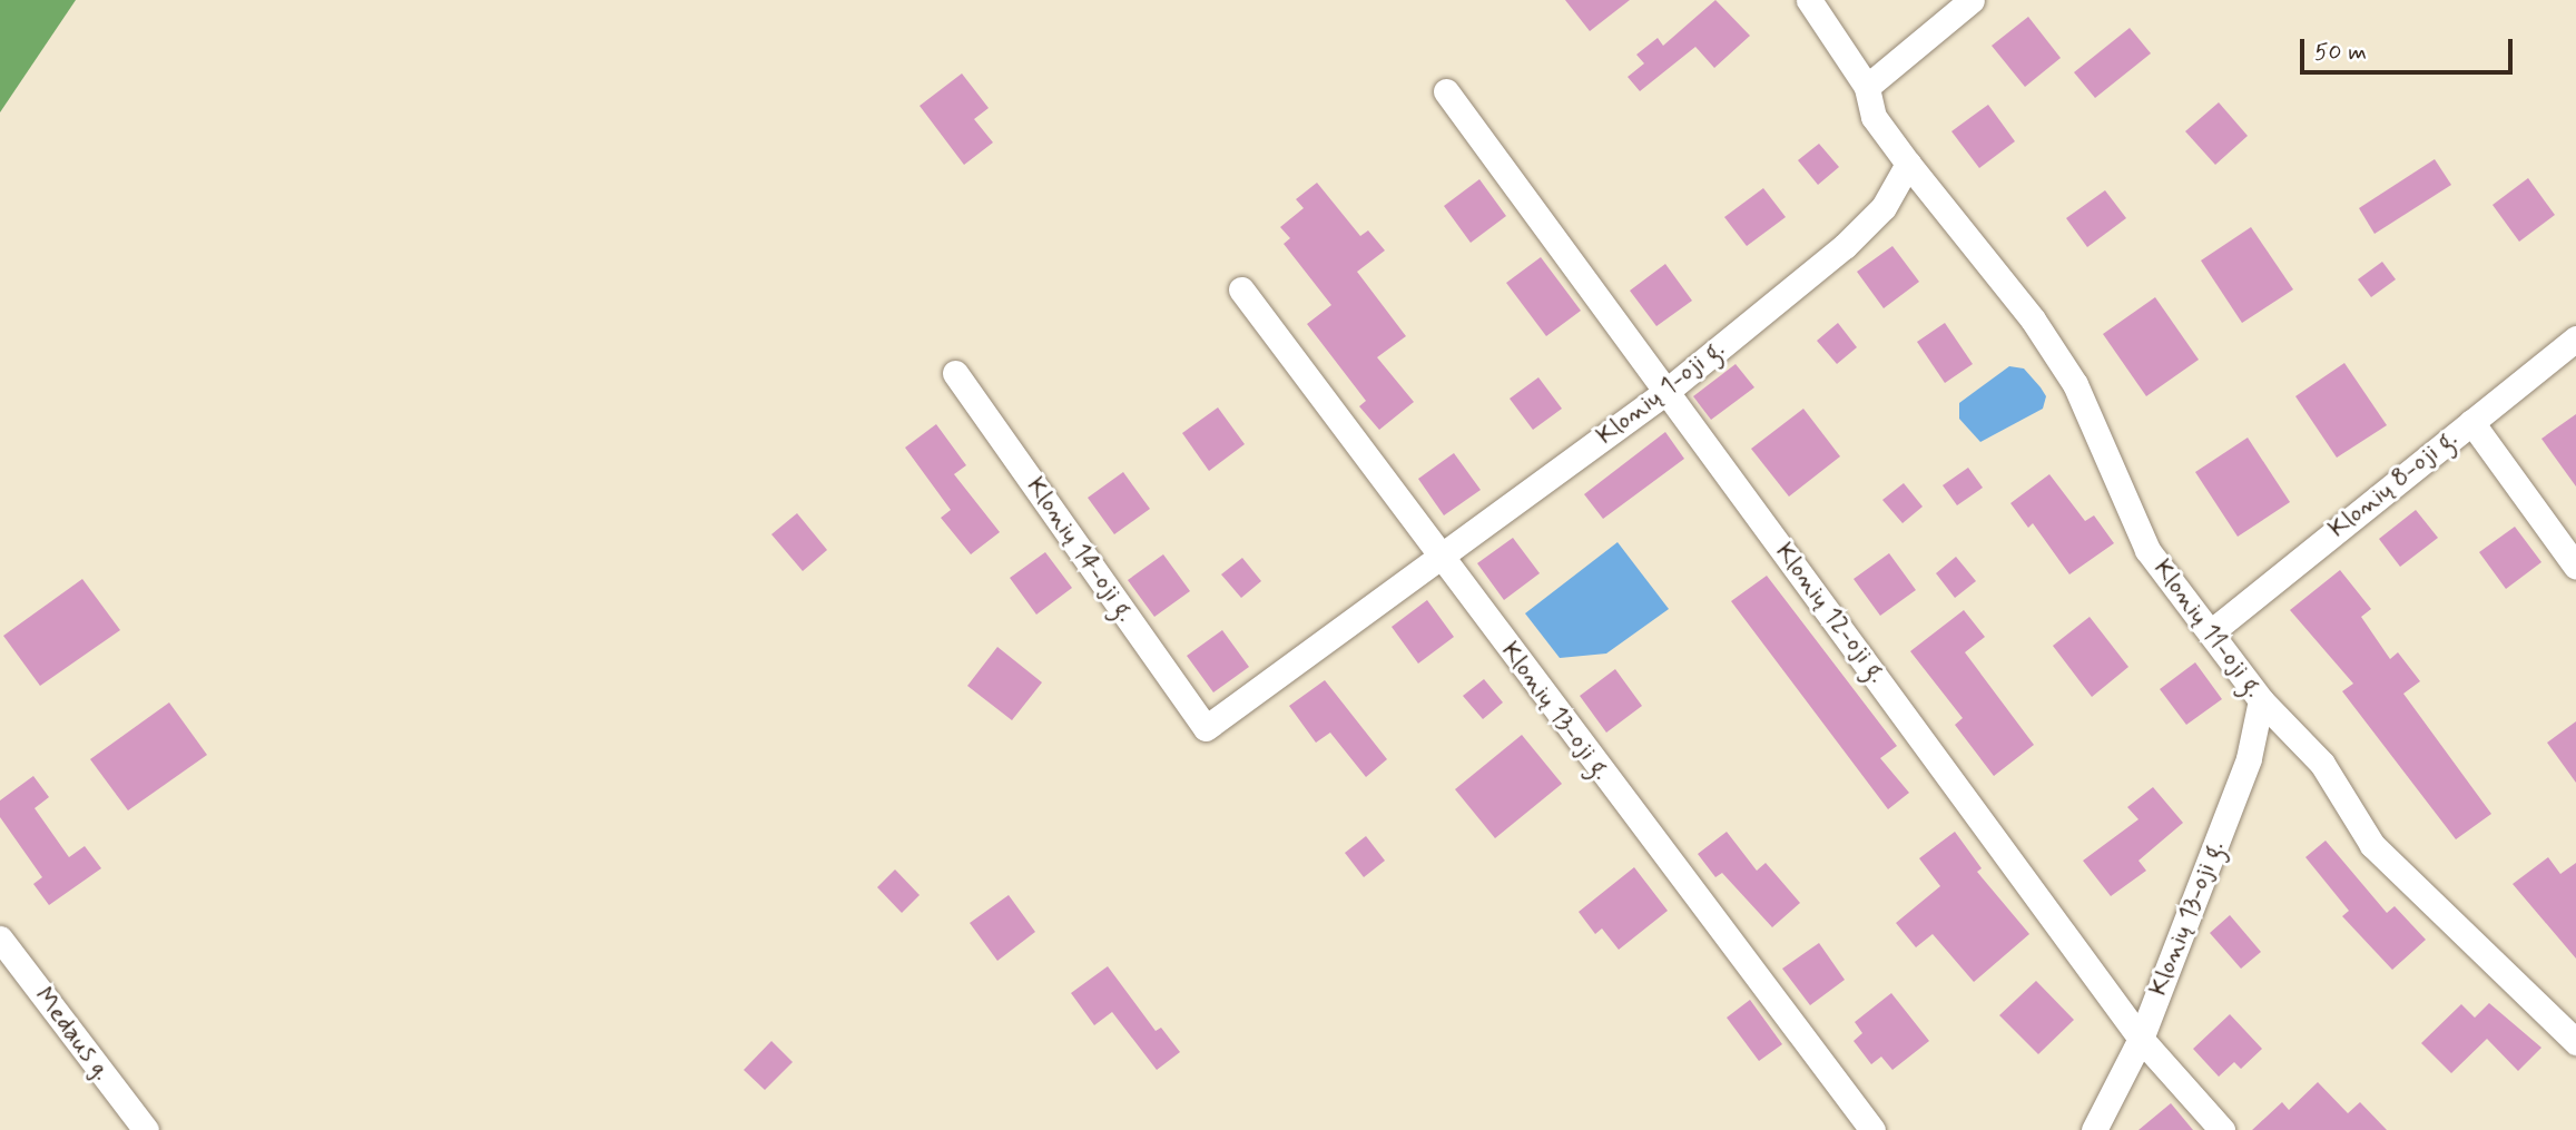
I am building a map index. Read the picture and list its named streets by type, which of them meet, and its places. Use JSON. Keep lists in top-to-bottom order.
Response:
{
  "streets": {
    "street": [
      "Klonių 1-oji g.",
      "Klonių 8-oji g.",
      "Klonių 14-oji g.",
      "Klonių 12-oji g.",
      "Klonių 11-oji g.",
      "Klonių 13-oji g.",
      "Medaus g."
    ]
  },
  "crossings": [
    ["Klonių 1-oji g.", "Klonių 14-oji g."],
    ["Klonių 1-oji g.", "Klonių 12-oji g."],
    ["Klonių 1-oji g.", "Klonių 11-oji g."],
    ["Klonių 1-oji g.", "Klonių 13-oji g."],
    ["Klonių 8-oji g.", "Klonių 11-oji g."],
    ["Klonių 12-oji g.", "Klonių 13-oji g."],
    ["Klonių 11-oji g.", "Klonių 13-oji g."]
  ],
  "scale_bar": "50 m"
}
